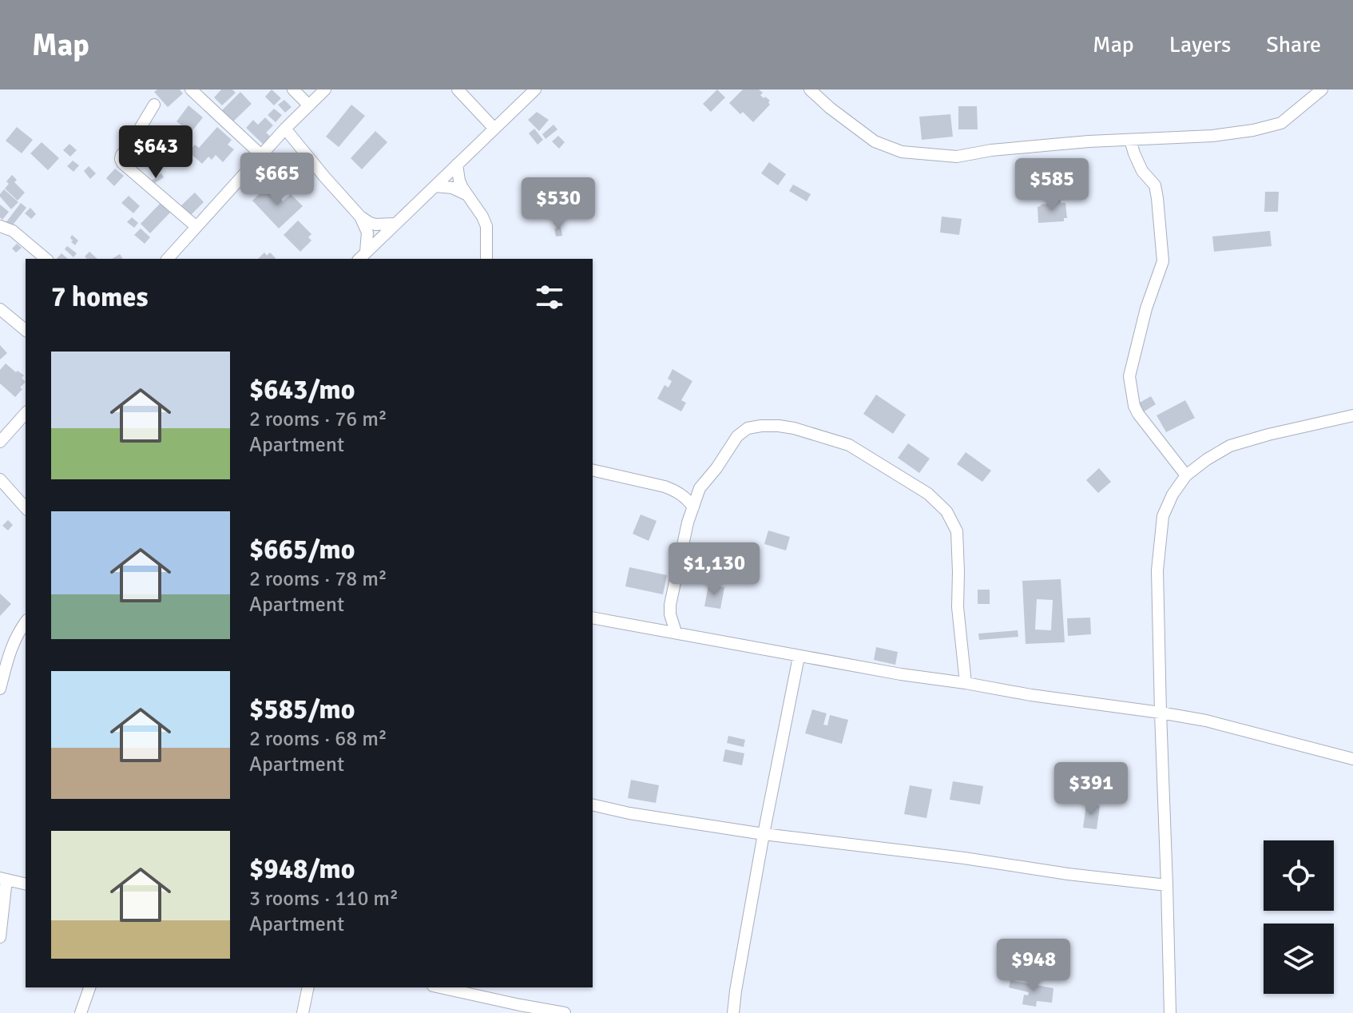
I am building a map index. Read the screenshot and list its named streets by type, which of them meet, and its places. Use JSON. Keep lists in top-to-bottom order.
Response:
{
  "page": {
    "header": "Map",
    "nav": ["Map", "Layers", "Share"],
    "price": [
      "$643",
      "$665",
      "$585",
      "$530",
      "$1,130",
      "$391",
      "$948"
    ],
    "heading": "7 homes",
    "list": [
      {
        "name": "$643/mo",
        "note": "2 rooms · 76 m² · Apartment"
      },
      {
        "name": "$665/mo",
        "note": "2 rooms · 78 m² · Apartment"
      },
      {
        "name": "$585/mo",
        "note": "2 rooms · 68 m² · Apartment"
      },
      {
        "name": "$948/mo",
        "note": "3 rooms · 110 m² · Apartment"
      }
    ]
  }
}
